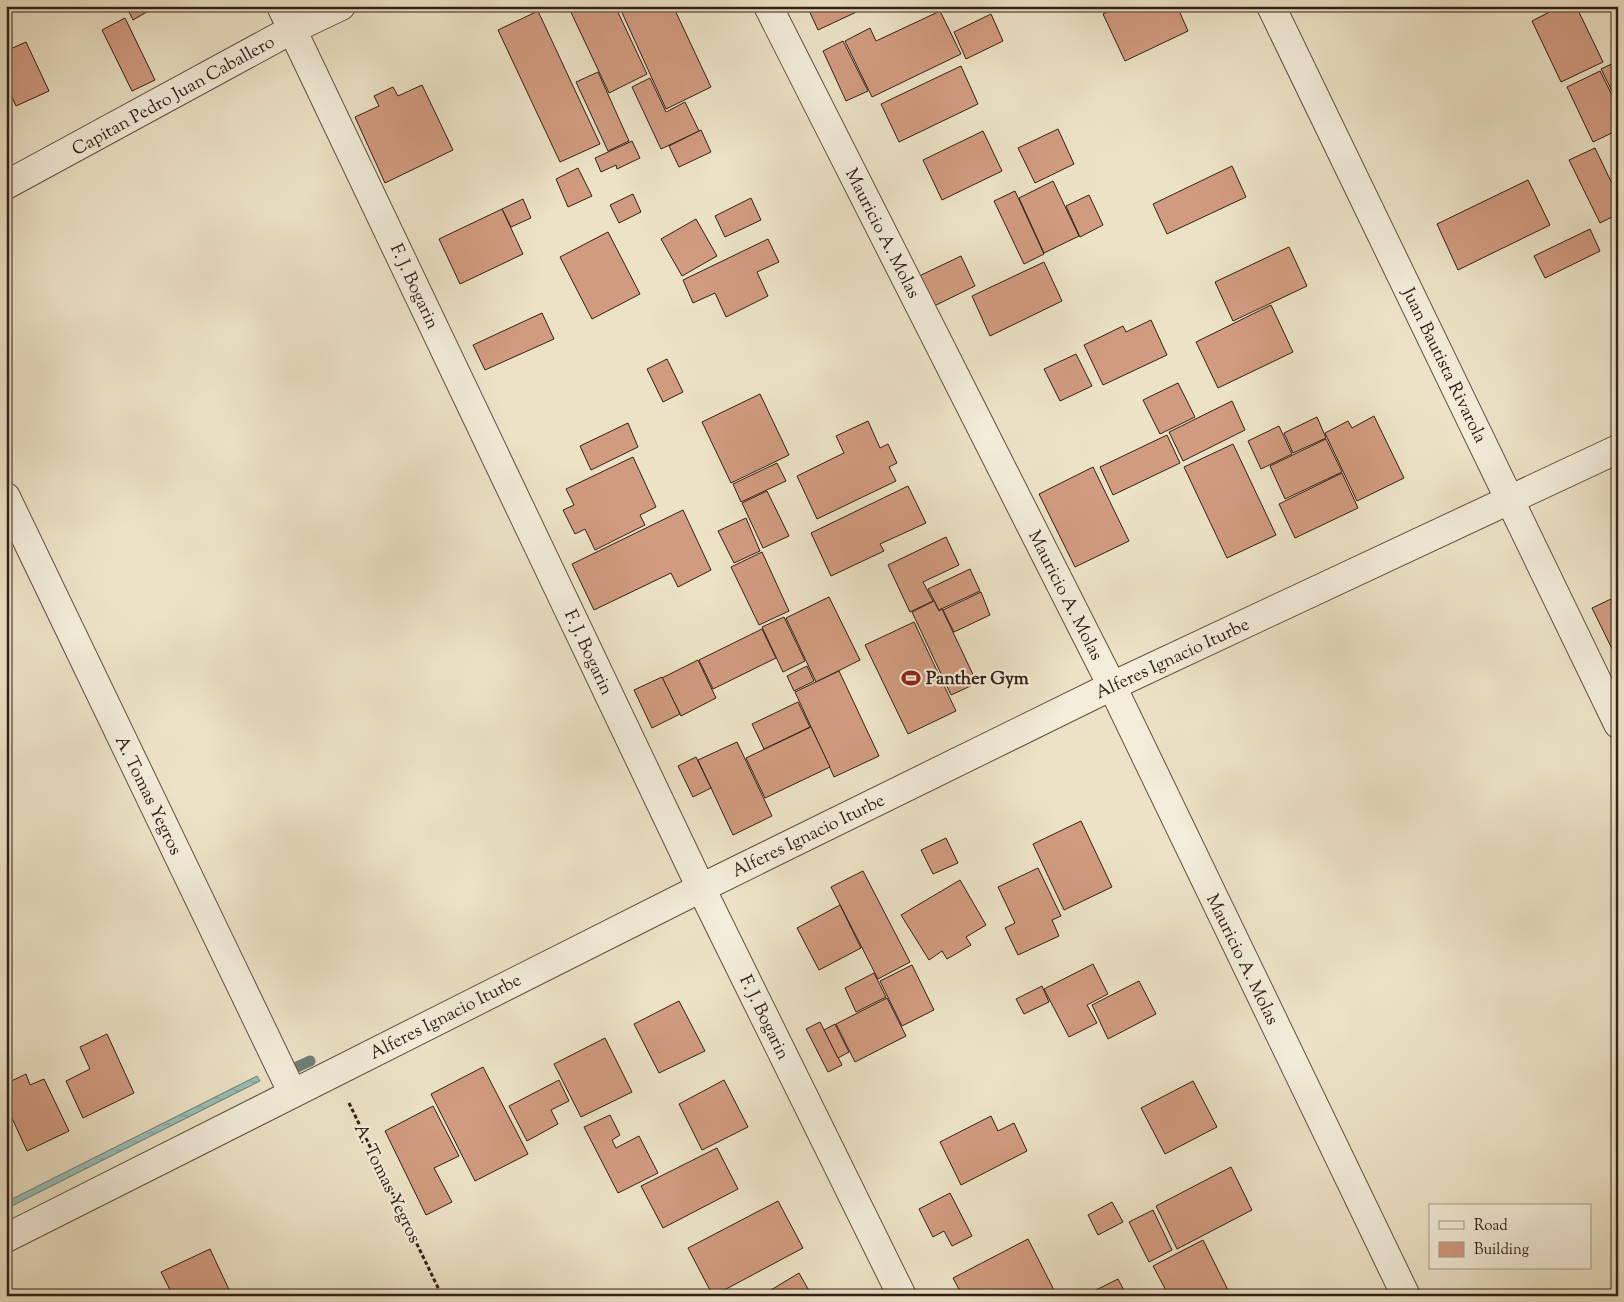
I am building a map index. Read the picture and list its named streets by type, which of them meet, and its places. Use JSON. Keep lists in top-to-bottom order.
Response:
{
  "streets": {
    "street": [
      "Capitan Pedro Juan Caballero",
      "Mauricio A. Molas",
      "F. J. Bogarin",
      "Juan Bautista Rivarola",
      "Alferes Ignacio Iturbe",
      "A. Tomas Yegros"
    ]
  },
  "crossings": [
    ["Capitan Pedro Juan Caballero", "F. J. Bogarin"],
    ["Mauricio A. Molas", "Alferes Ignacio Iturbe"],
    ["F. J. Bogarin", "Alferes Ignacio Iturbe"],
    ["Juan Bautista Rivarola", "Alferes Ignacio Iturbe"],
    ["Alferes Ignacio Iturbe", "A. Tomas Yegros"]
  ],
  "places": {
    "sports": ["Panther Gym"]
  },
  "legend": ["Road", "Building"]
}
